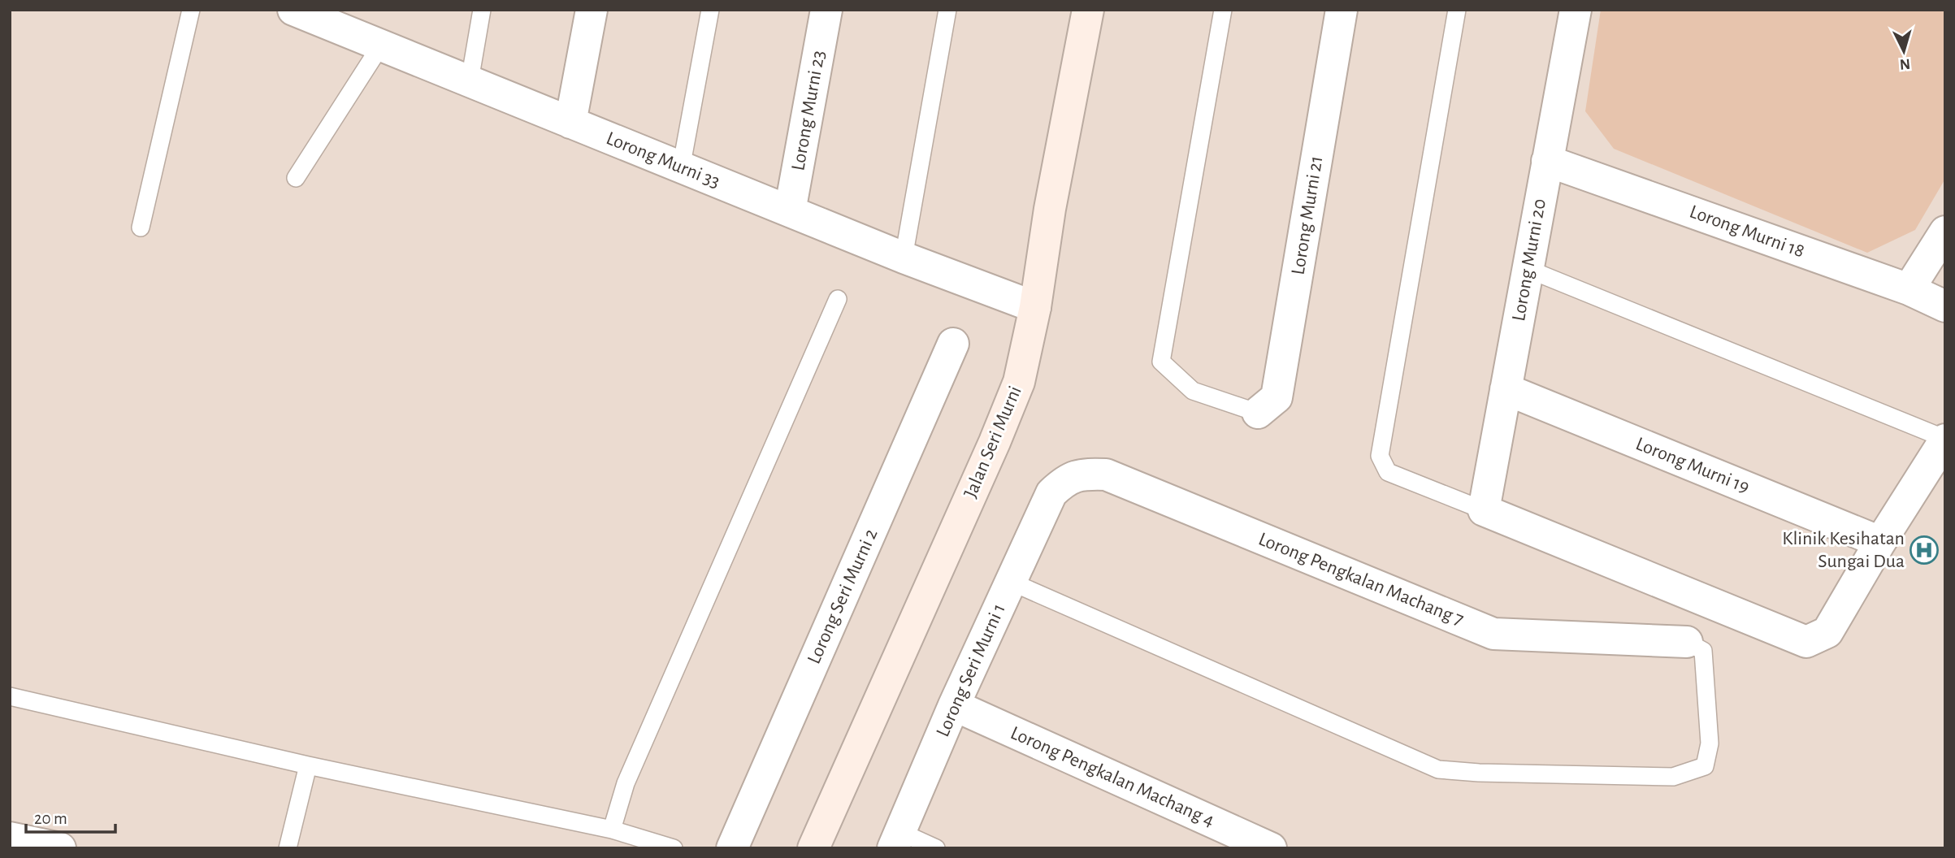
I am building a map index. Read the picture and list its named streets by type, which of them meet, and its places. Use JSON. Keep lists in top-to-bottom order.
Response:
{
  "streets": {
    "street": [
      "Lorong Murni 23",
      "Lorong Murni 33",
      "Lorong Murni 21",
      "Lorong Murni 18",
      "Lorong Murni 20",
      "Jalan Seri Murni",
      "Lorong Murni 19",
      "Lorong Pengkalan Machang 7",
      "Lorong Seri Murni 2",
      "Lorong Seri Murni 1",
      "Lorong Pengkalan Machang 4"
    ]
  },
  "crossings": [
    ["Lorong Murni 23", "Lorong Murni 33"],
    ["Lorong Murni 33", "Jalan Seri Murni"],
    ["Lorong Murni 18", "Lorong Murni 20"],
    ["Lorong Murni 20", "Lorong Murni 19"],
    ["Lorong Pengkalan Machang 7", "Lorong Seri Murni 1"],
    ["Lorong Seri Murni 1", "Lorong Pengkalan Machang 4"]
  ],
  "places": {
    "hospital": ["Klinik Kesihatan Sungai Dua"]
  },
  "scale_bar": "20 m",
  "north": "bottom"
}
